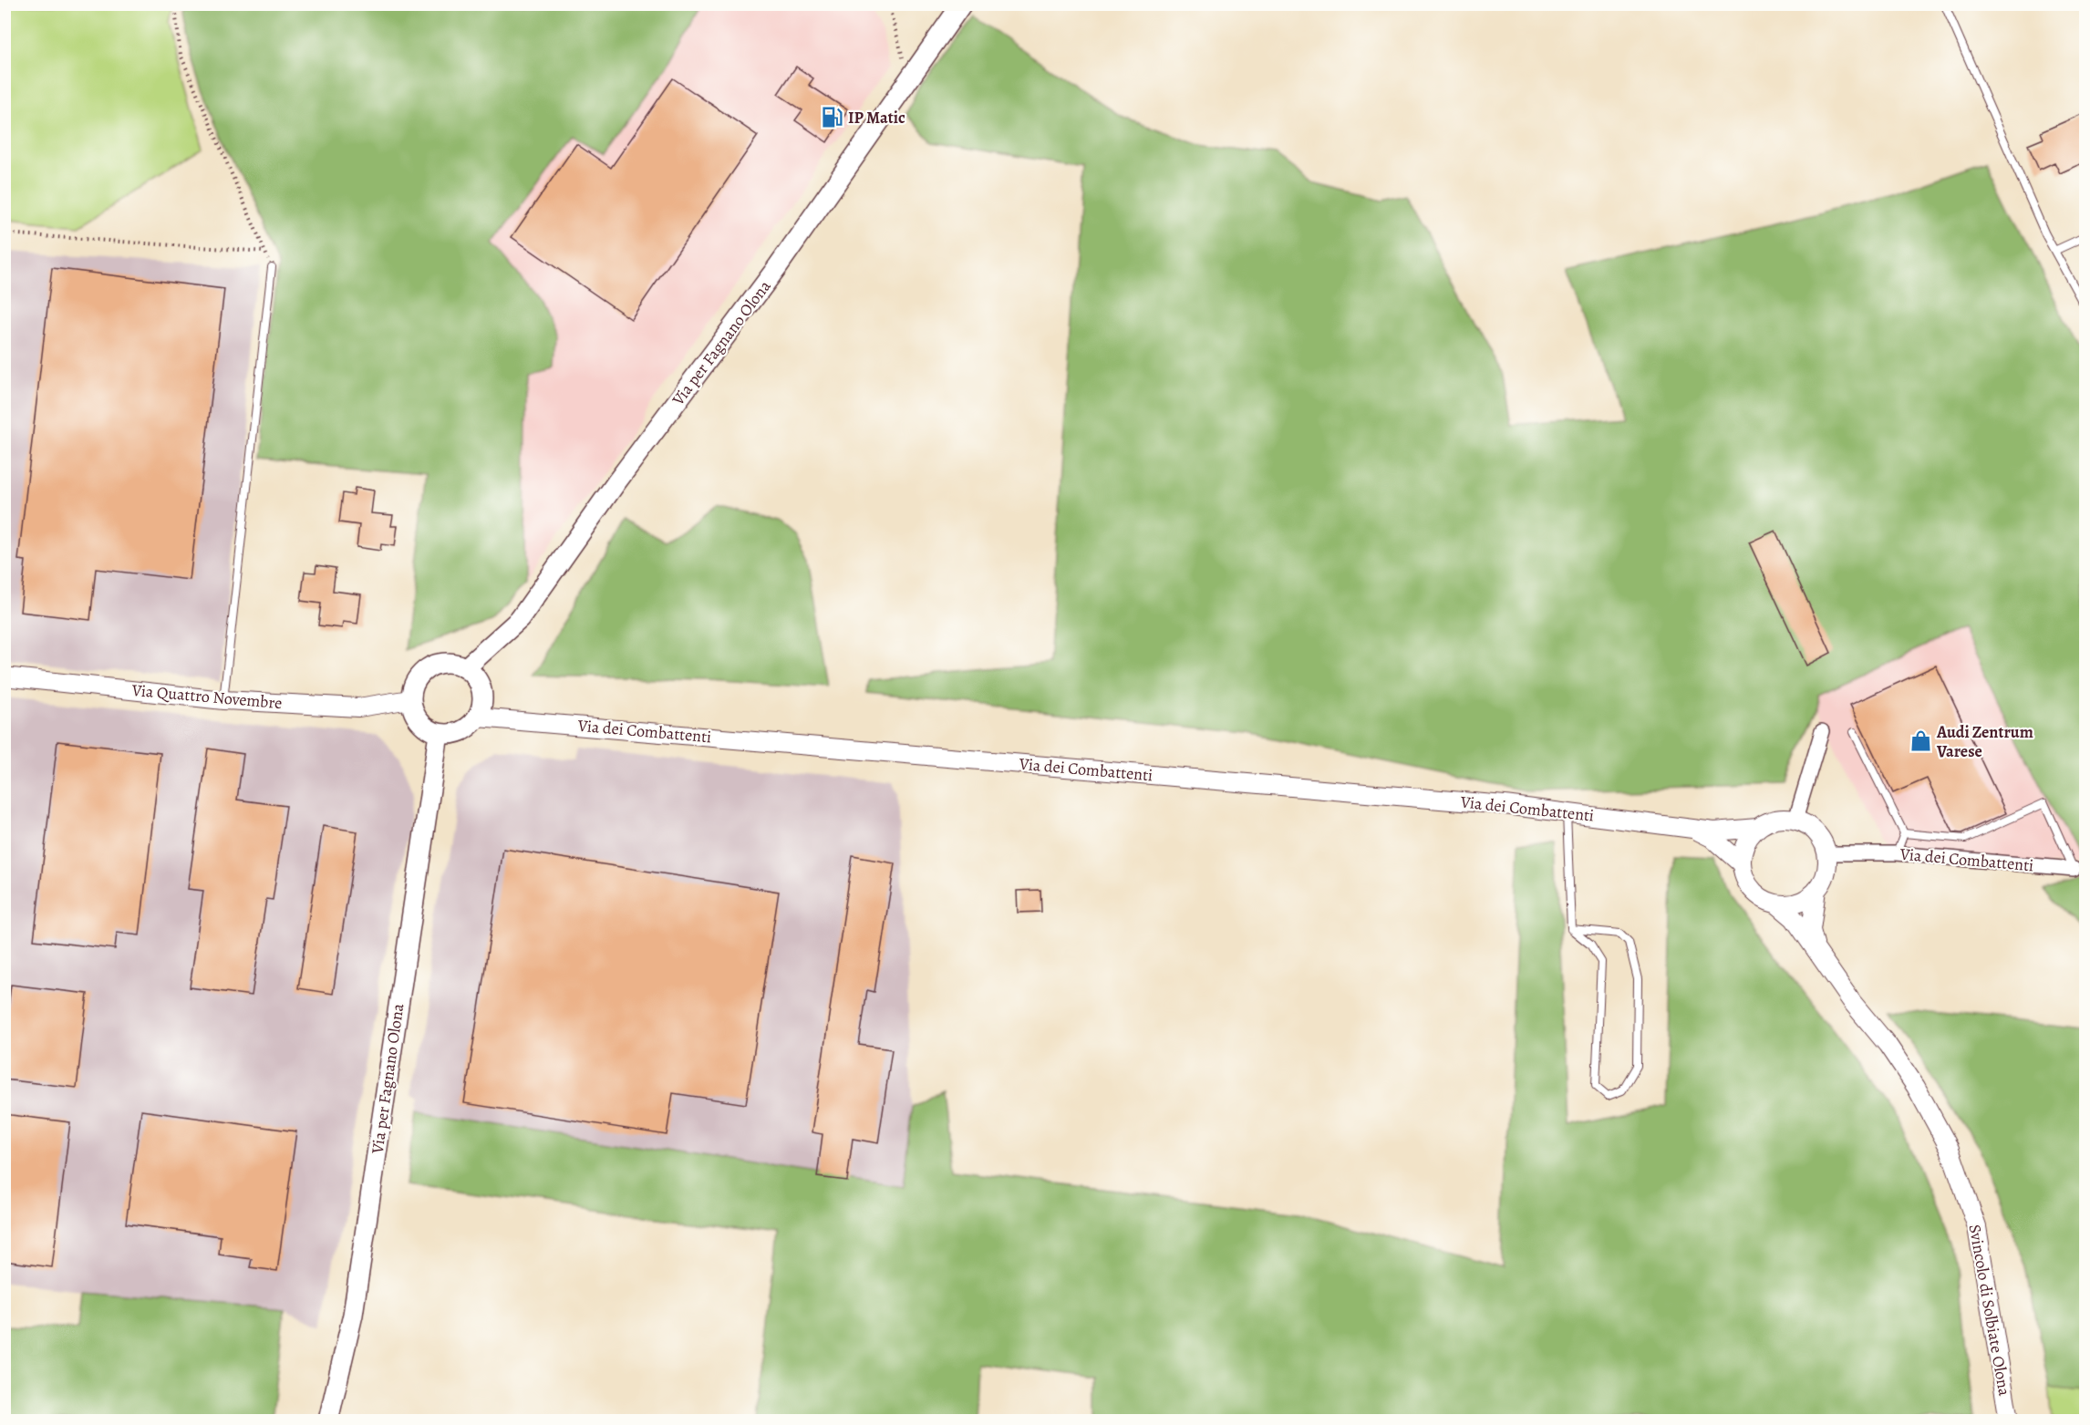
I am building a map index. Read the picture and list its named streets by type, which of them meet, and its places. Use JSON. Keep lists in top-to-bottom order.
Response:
{
  "streets": {
    "main road": ["Via per Fagnano Olona"],
    "street": ["Via Quattro Novembre", "Via dei Combattenti", "Svincolo di Solbiate Olona"]
  },
  "crossings": [
    ["Via per Fagnano Olona", "Via Quattro Novembre"],
    ["Via per Fagnano Olona", "Via dei Combattenti"],
    ["Via Quattro Novembre", "Via dei Combattenti"],
    ["Via dei Combattenti", "Svincolo di Solbiate Olona"]
  ],
  "places": {
    "fuel station": ["IP Matic"],
    "shop": ["Audi Zentrum Varese"]
  }
}
